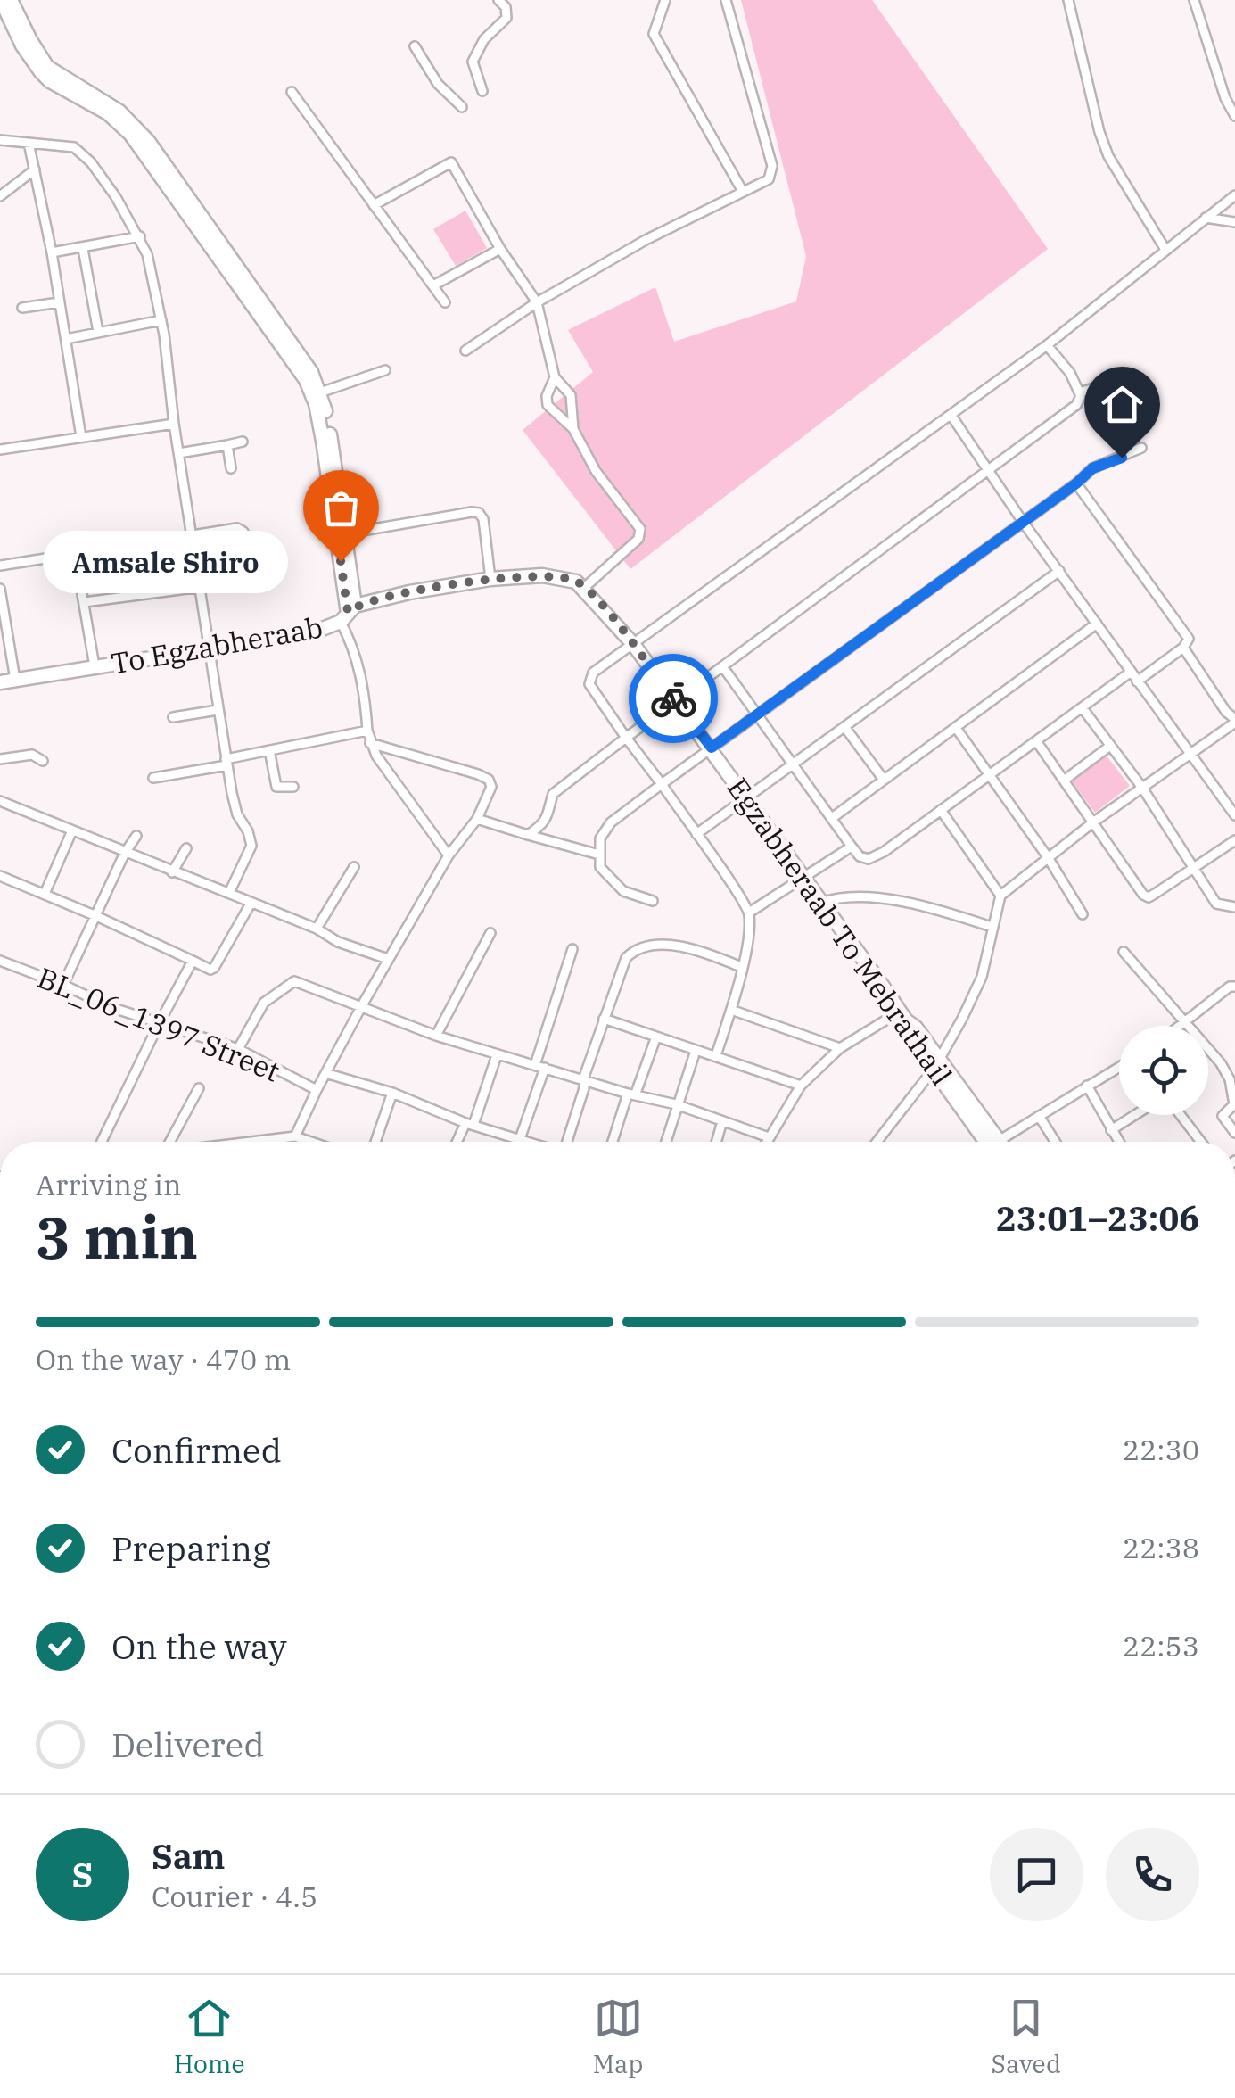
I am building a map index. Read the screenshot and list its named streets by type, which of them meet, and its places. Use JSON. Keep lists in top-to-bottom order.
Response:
{
  "streets": {
    "main road": ["To Egzabheraab", "Egzabheraab To Mebrathail"],
    "street": ["BL_06_1397 Street"]
  },
  "places": ["Amsale Shiro"],
  "page": {
    "bubble": "Amsale Shiro",
    "heading": ["3 min", "Arriving in", "23:01–23:06"],
    "panel": ["Sam", "Courier · 4.5"],
    "bar": "On the way · 470 m",
    "list": [
      ["Confirmed", "22:30"],
      ["Preparing", "22:38"],
      ["On the way", "22:53"],
      "Delivered"
    ],
    "round": "S",
    "tabs": ["Home", "Map", "Saved"]
  }
}
